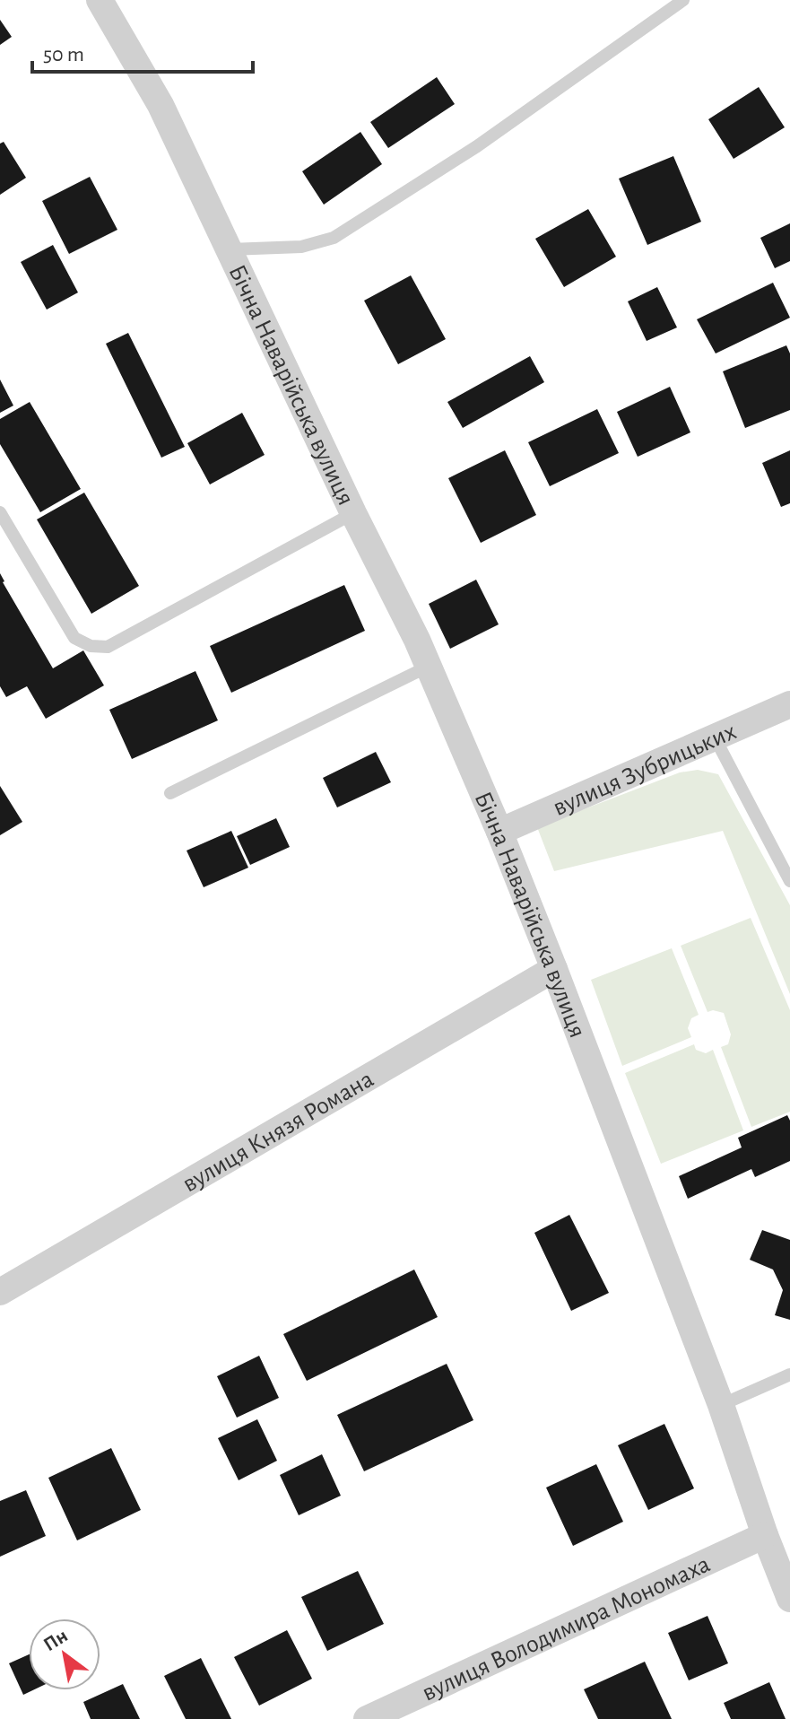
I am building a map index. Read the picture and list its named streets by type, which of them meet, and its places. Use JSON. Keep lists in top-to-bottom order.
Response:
{
  "streets": {
    "street": [
      "Бічна Наварійська вулиця",
      "вулиця Зубрицьких",
      "вулиця Князя Романа",
      "вулиця Володимира Мономаха"
    ]
  },
  "crossings": [
    ["Бічна Наварійська вулиця", "вулиця Зубрицьких"],
    ["Бічна Наварійська вулиця", "вулиця Князя Романа"],
    ["Бічна Наварійська вулиця", "вулиця Володимира Мономаха"]
  ],
  "scale_bar": "50 m",
  "north": "top left"
}
